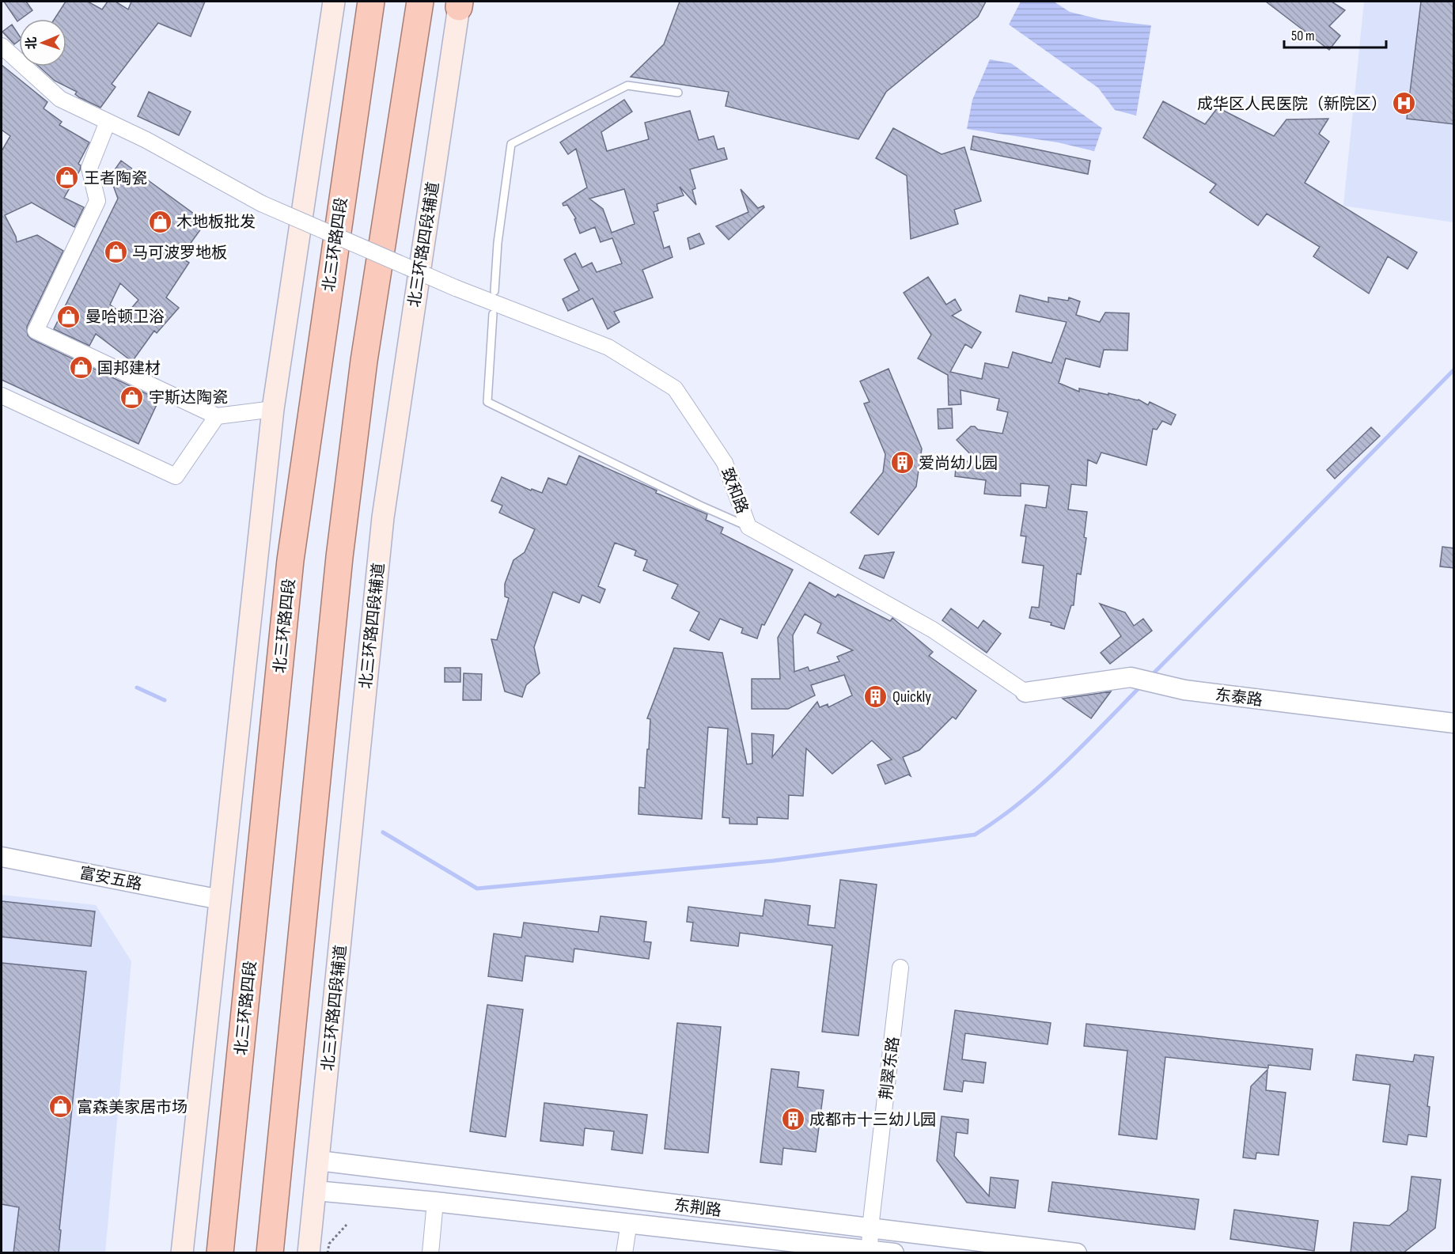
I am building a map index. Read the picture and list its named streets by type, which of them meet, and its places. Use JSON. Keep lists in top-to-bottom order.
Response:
{
  "streets": {
    "highway": ["北三环路四段"],
    "main road": ["北三环路四段辅道"],
    "street": [
      "致和路",
      "东泰路",
      "富安五路",
      "荆翠东路",
      "东荆路"
    ]
  },
  "crossings": [
    ["北三环路四段辅道", "东荆路"],
    ["致和路", "东泰路"],
    ["荆翠东路", "东荆路"]
  ],
  "places": {
    "hospital": ["成华区人民医院（新院区）"],
    "shop": [
      "王者陶瓷",
      "木地板批发",
      "马可波罗地板",
      "曼哈顿卫浴",
      "国邦建材",
      "宇斯达陶瓷",
      "富森美家居市场"
    ],
    "building": ["爱尚幼儿园", "Quickly", "成都市十三幼儿园"]
  },
  "scale_bar": "50 m",
  "north": "left"
}
